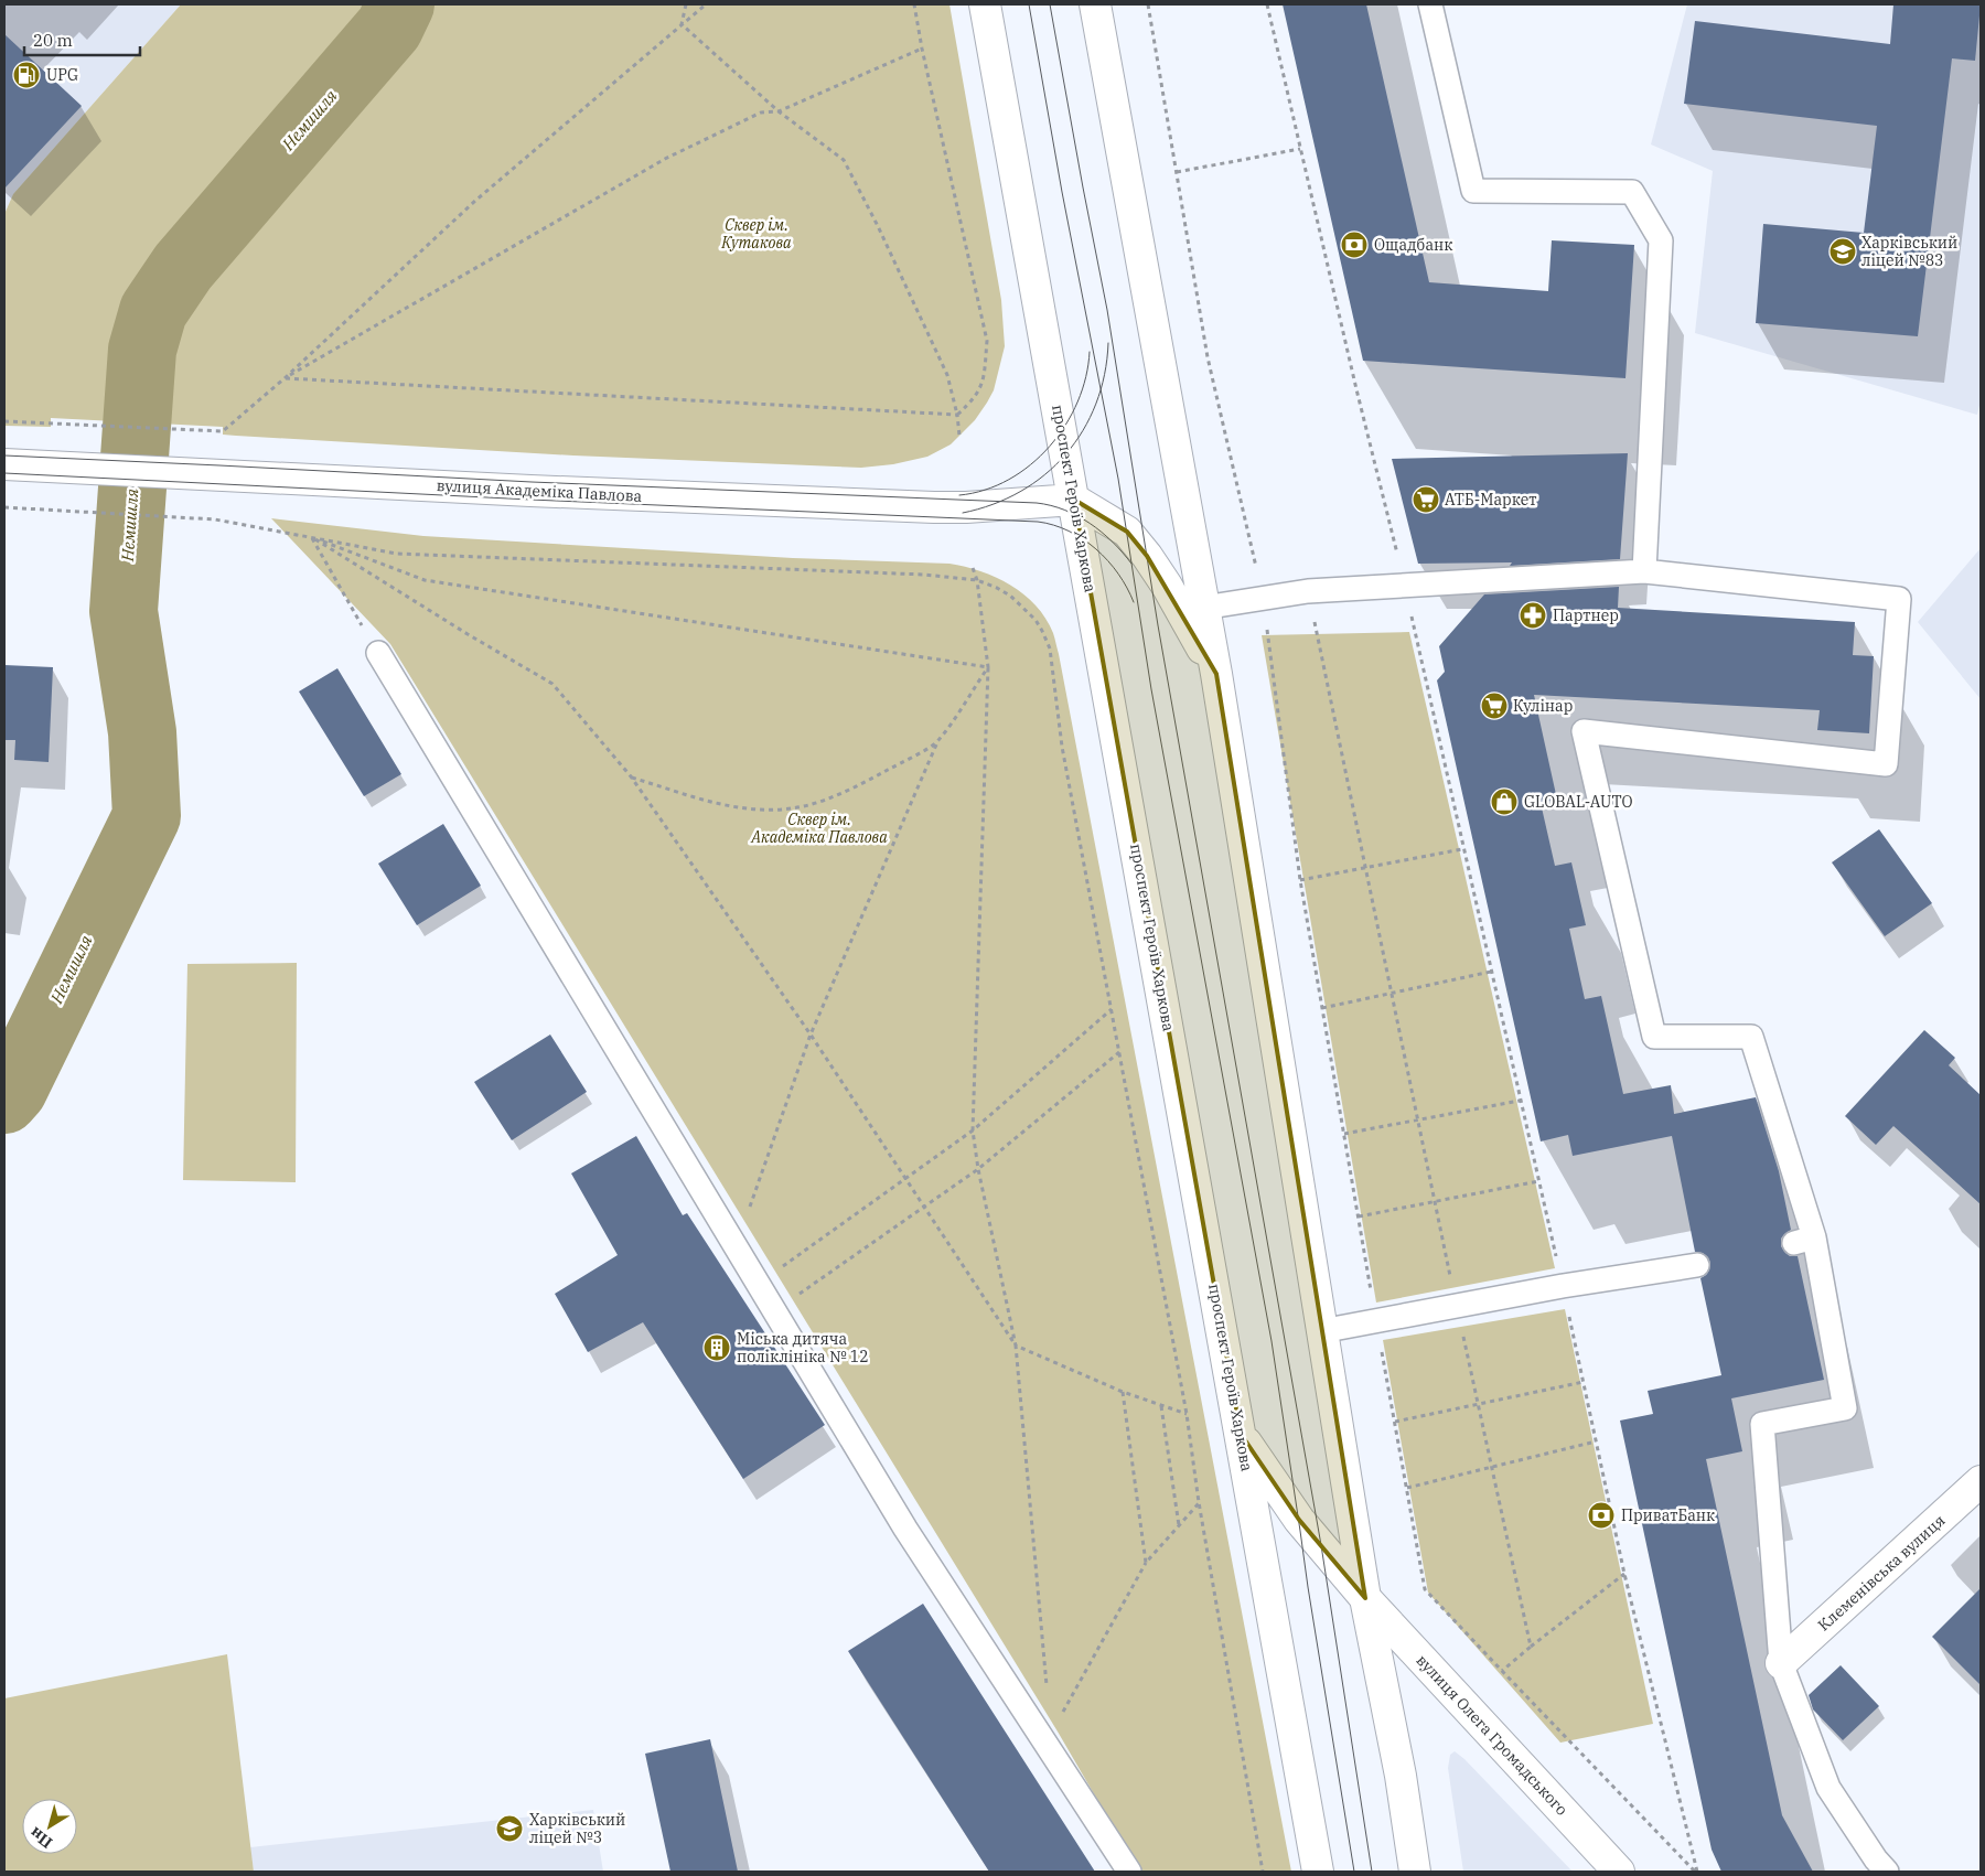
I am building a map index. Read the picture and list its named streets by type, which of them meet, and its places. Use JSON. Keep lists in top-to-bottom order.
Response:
{
  "streets": {
    "main road": [
      "вулиця Академіка Павлова",
      "проспект Героїв Харкова",
      "Клеменівська вулиця",
      "вулиця Олега Громадського"
    ]
  },
  "crossings": [
    ["вулиця Академіка Павлова", "проспект Героїв Харкова"],
    ["проспект Героїв Харкова", "вулиця Олега Громадського"]
  ],
  "water": ["Немишля"],
  "parks": ["Сквер ім. Кутакова", "Сквер ім. Академіка Павлова"],
  "places": {
    "fuel station": ["UPG"],
    "bank": ["Ощадбанк", "ПриватБанк"],
    "school or university": ["Харківський ліцей №83", "Харківський ліцей №3"],
    "supermarket": ["АТБ-Маркет", "Кулінар"],
    "pharmacy": ["Партнер"],
    "shop": ["GLOBAL-AUTO"],
    "building": ["Міська дитяча поліклініка № 12"]
  },
  "scale_bar": "20 m",
  "north": "bottom left"
}
